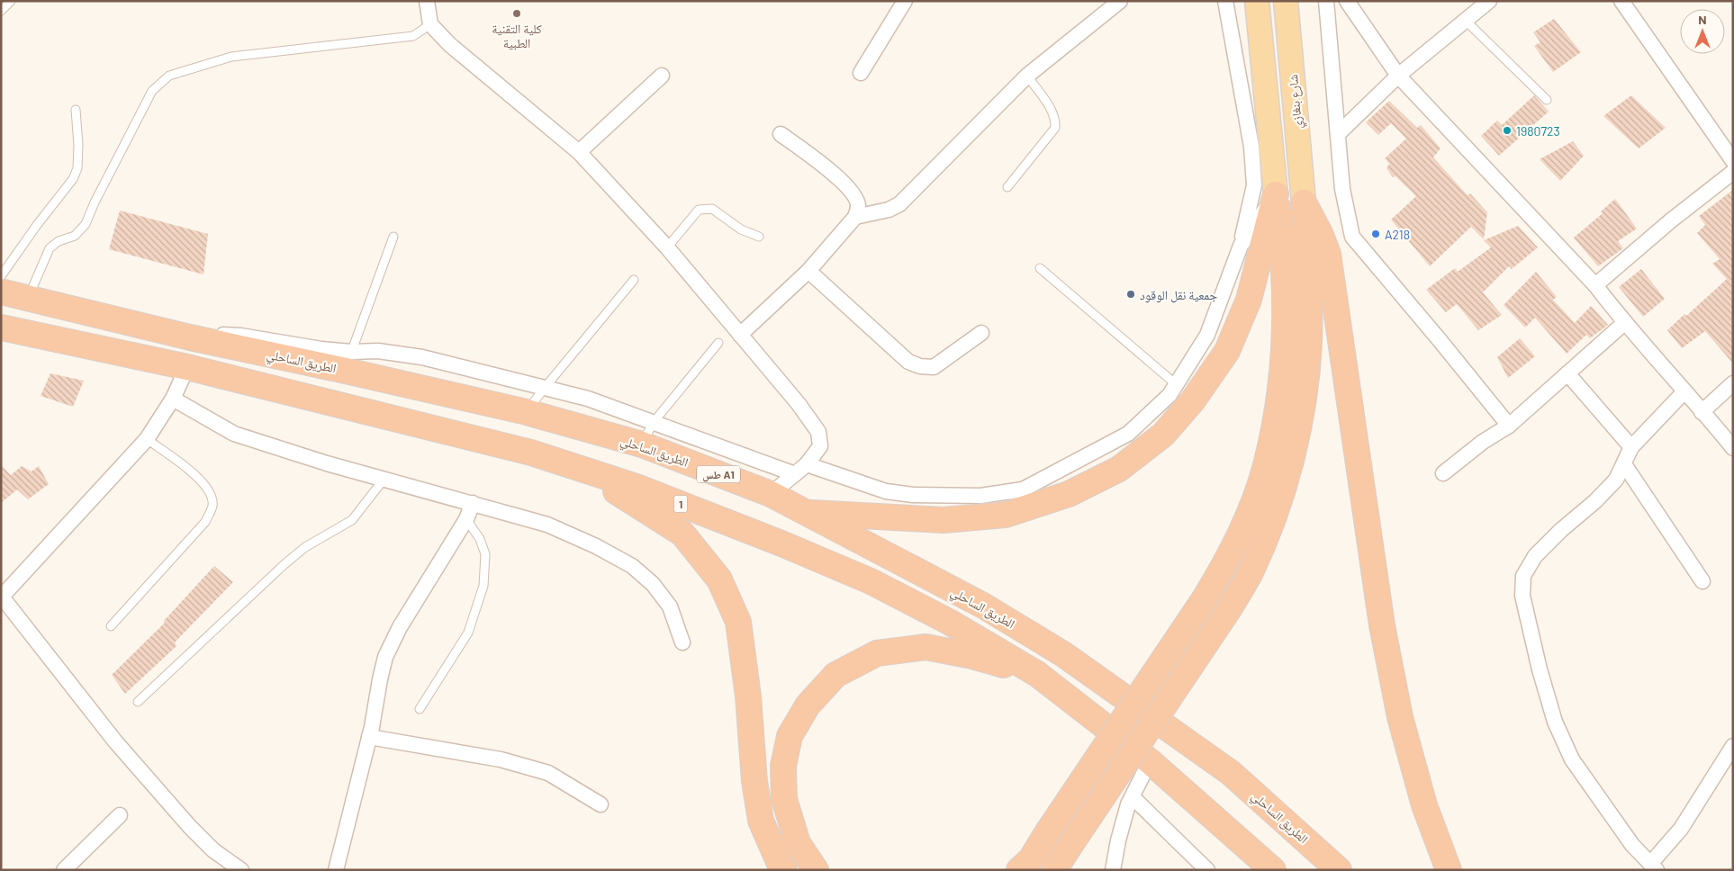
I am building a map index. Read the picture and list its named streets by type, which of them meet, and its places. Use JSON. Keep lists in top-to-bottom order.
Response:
{
  "streets": {
    "highway": ["الطريق الساحلي", "طس A1", "1"],
    "main road": ["شارع بنغازي"]
  },
  "places": [
    "كلية التقنية الطبية",
    "1980723",
    "A218",
    "جمعية نقل الوقود"
  ],
  "north": "top"
}
